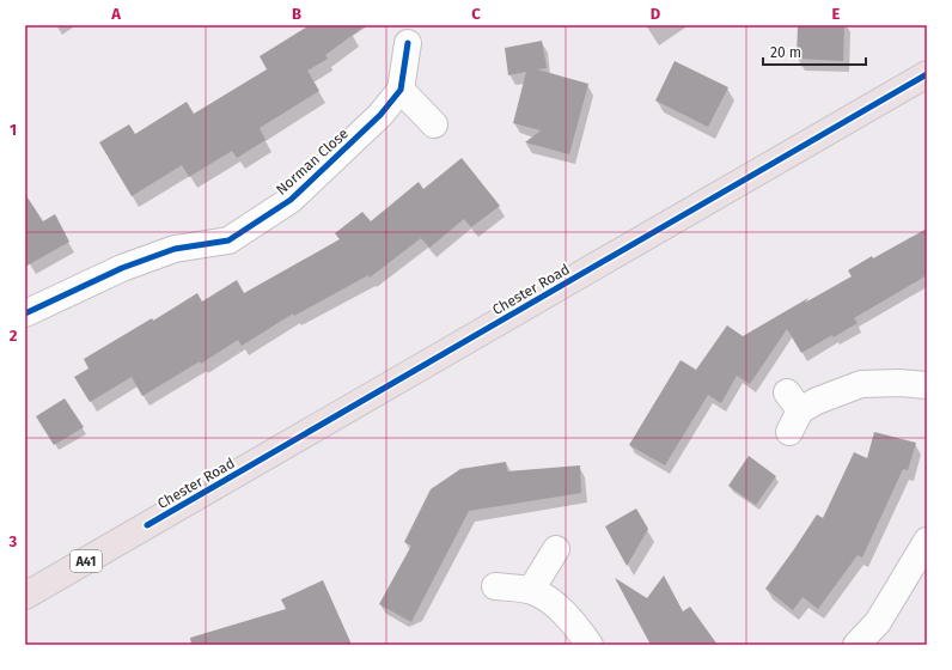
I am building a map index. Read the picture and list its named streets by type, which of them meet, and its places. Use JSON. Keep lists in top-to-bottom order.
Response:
{
  "streets": {
    "main road": ["Chester Road", "A41"],
    "street": ["Norman Close"]
  },
  "scale_bar": "20 m",
  "grid": {
    "columns": [
      "A",
      "B",
      "C",
      "D",
      "E"
    ],
    "rows": ["1", "2", "3"]
  }
}
